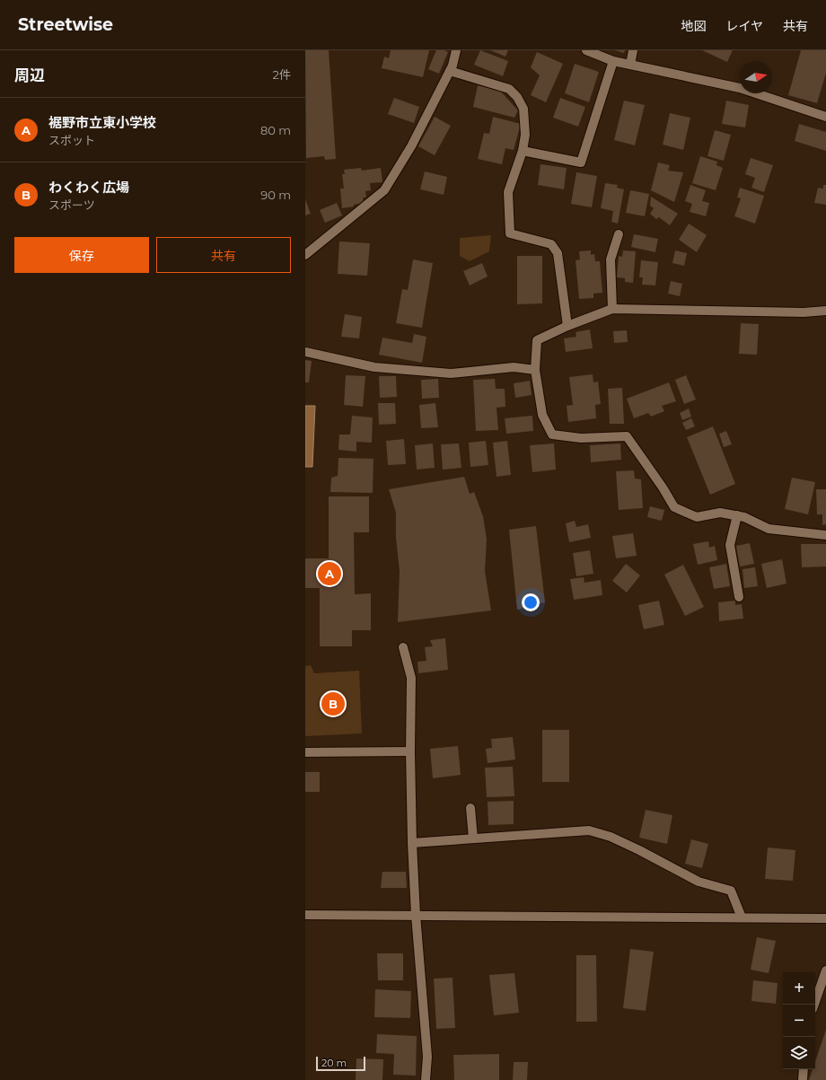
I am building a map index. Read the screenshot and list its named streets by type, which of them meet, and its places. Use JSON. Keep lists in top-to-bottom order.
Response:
{
  "scale_bar": "20 m",
  "north": "right",
  "page": {
    "header": "Streetwise",
    "nav": ["地図", "レイヤ", "共有"],
    "heading": ["周辺", "2件"],
    "list": [
      {
        "mark": "A",
        "name": "裾野市立東小学校",
        "note": "スポット",
        "value": "80 m"
      },
      {
        "mark": "B",
        "name": "わくわく広場",
        "note": "スポーツ",
        "value": "90 m"
      }
    ],
    "buttons": ["保存", "共有"],
    "pins": ["A", "B"],
    "map_buttons": ["+", "−"],
    "scale": "20 m"
  }
}
